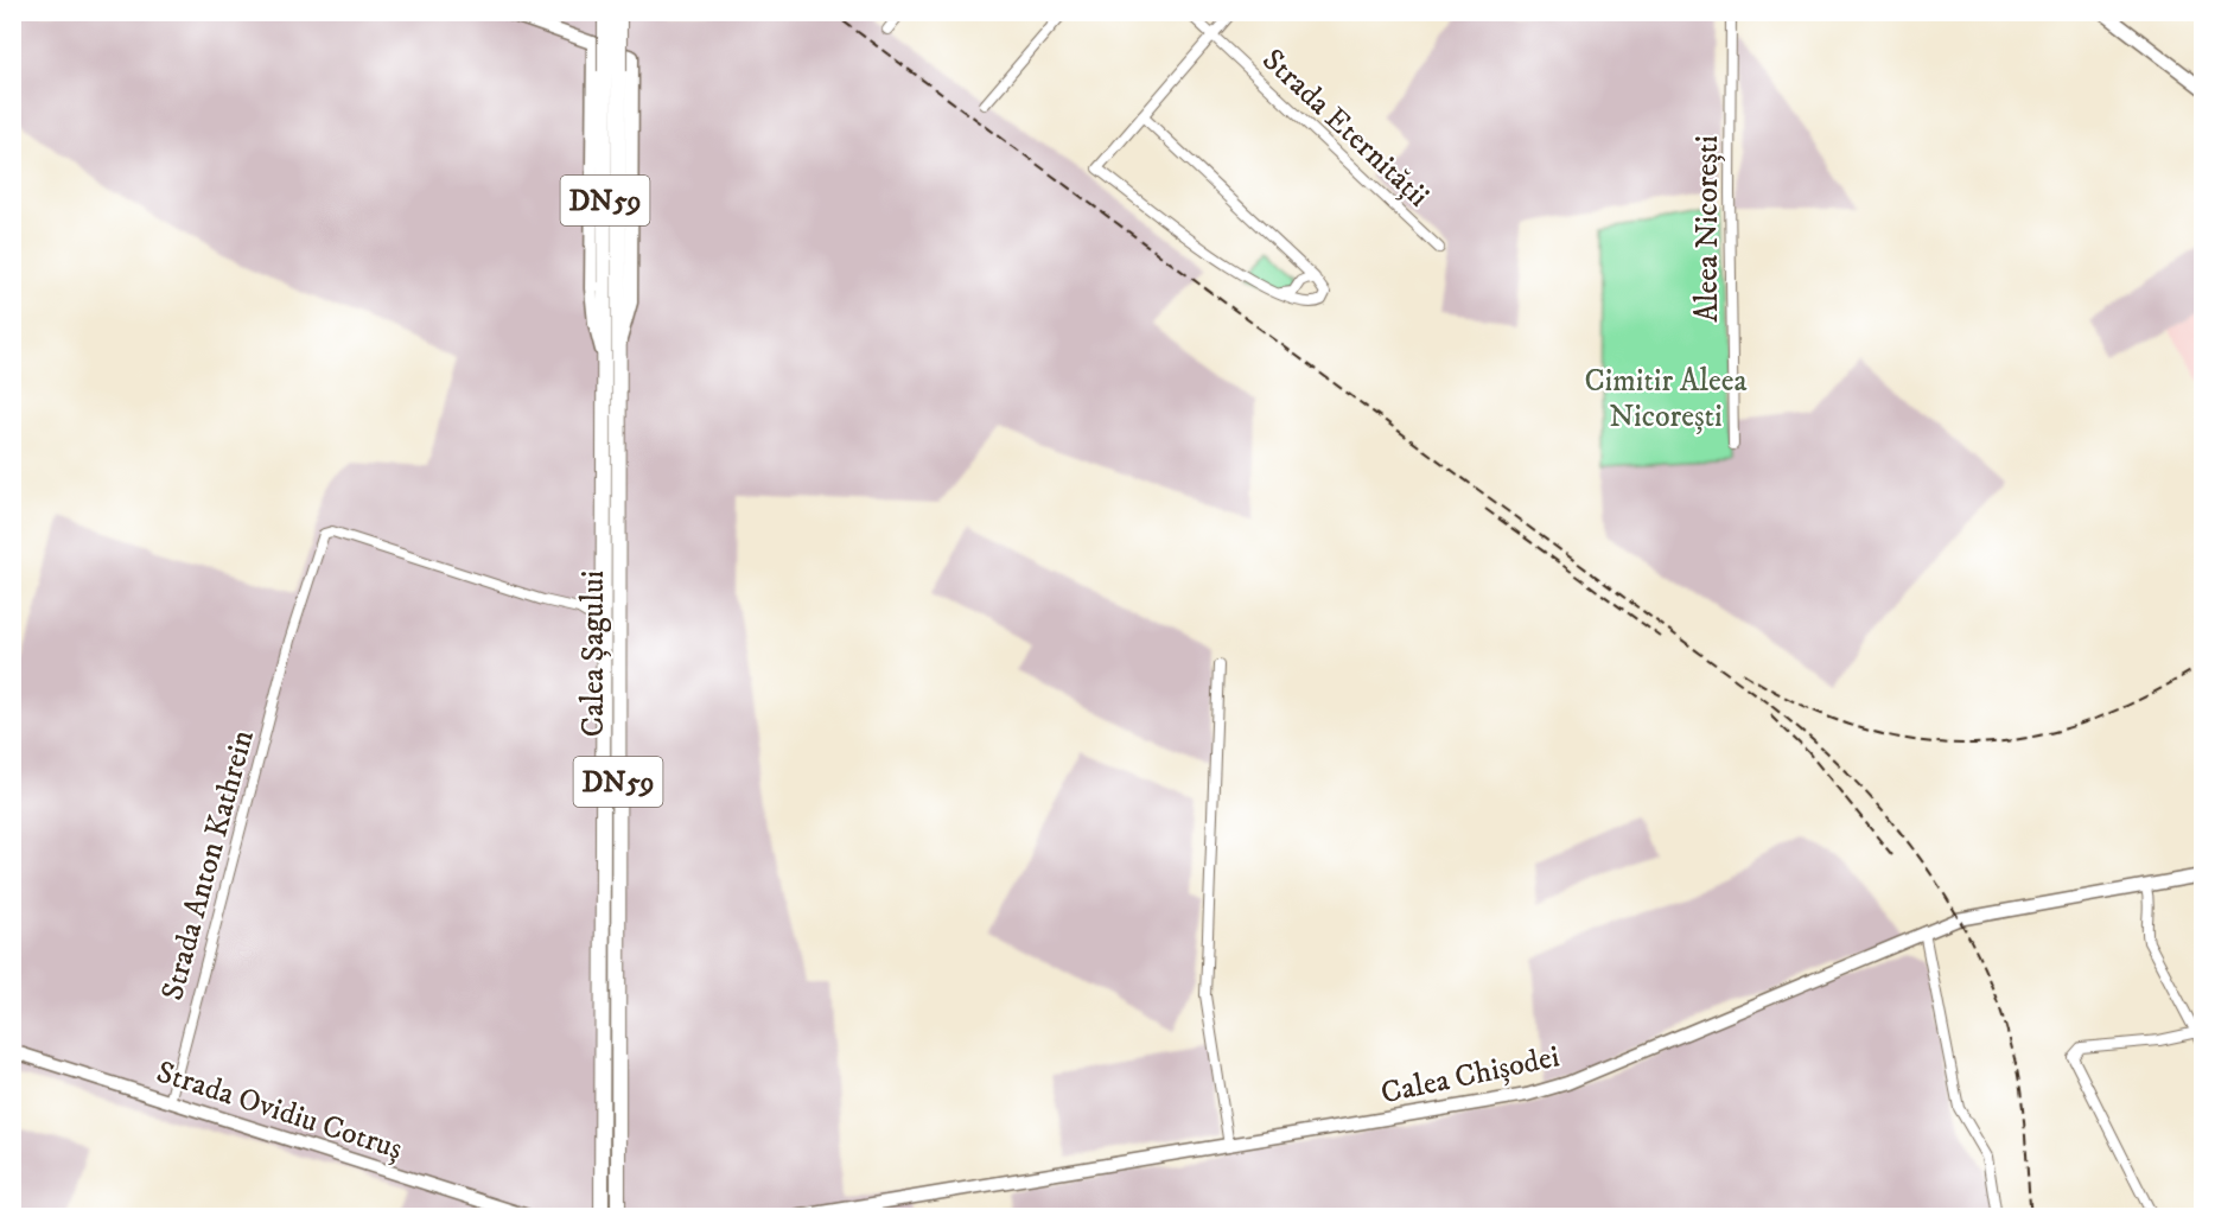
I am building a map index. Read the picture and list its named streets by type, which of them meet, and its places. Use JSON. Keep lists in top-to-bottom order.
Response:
{
  "streets": {
    "main road": [
      "DN59",
      "Calea Șagului",
      "Calea Chișodei",
      "Strada Ovidiu Cotruș"
    ],
    "street": ["Strada Eternității", "Aleea Nicorești", "Strada Anton Kathrein"]
  },
  "crossings": [
    ["Strada Anton Kathrein", "Strada Ovidiu Cotruș"]
  ],
  "parks": ["Cimitir Aleea Nicorești"]
}
